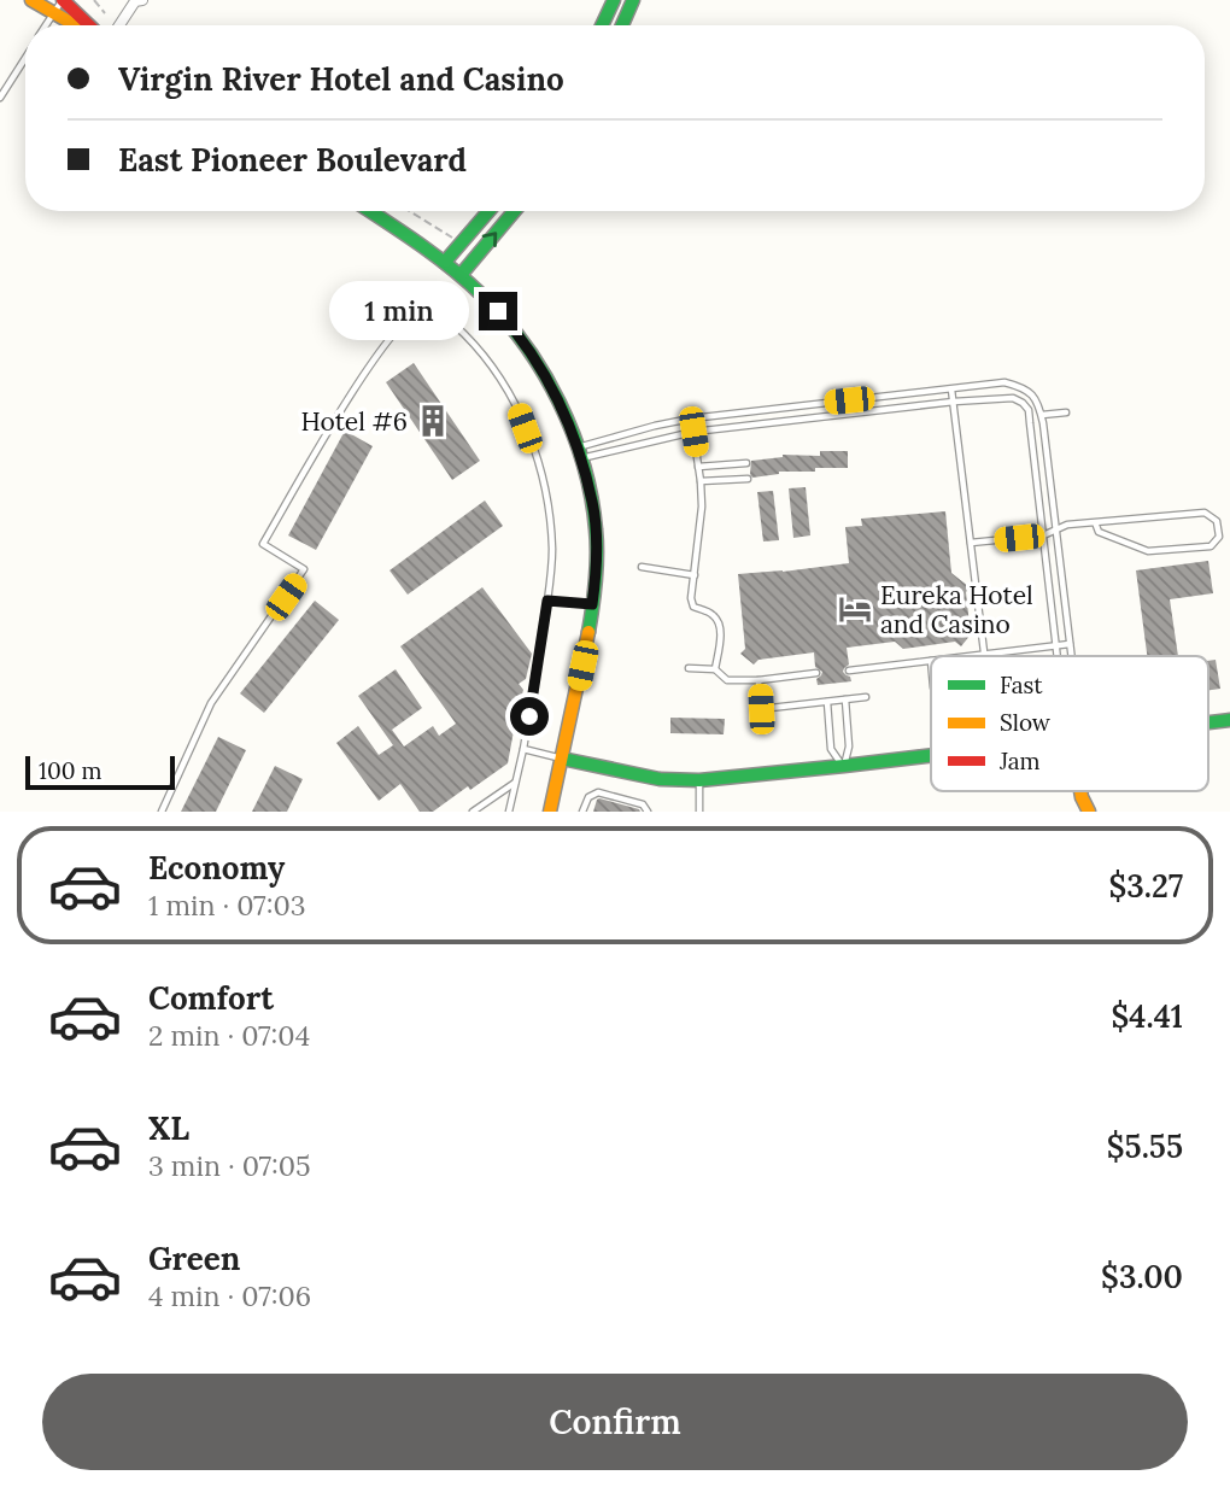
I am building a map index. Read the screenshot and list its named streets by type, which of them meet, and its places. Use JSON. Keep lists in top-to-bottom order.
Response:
{
  "places": {
    "building": ["Hotel #6"],
    "hotel": ["Eureka Hotel and Casino"]
  },
  "legend": ["Fast", "Slow", "Jam"],
  "scale_bar": "100 m",
  "page": {
    "banner": ["Virgin River Hotel and Casino", "East Pioneer Boulevard"],
    "bubble": "1 min",
    "scale": "100 m",
    "list": [
      {
        "name": "Economy",
        "note": "1 min · 07:03",
        "value": "$3.27"
      },
      {
        "name": "Comfort",
        "note": "2 min · 07:04",
        "value": "$4.41"
      },
      {
        "name": "XL",
        "note": "3 min · 07:05",
        "value": "$5.55"
      },
      {
        "name": "Green",
        "note": "4 min · 07:06",
        "value": "$3.00"
      }
    ],
    "buttons": "Confirm"
  }
}
